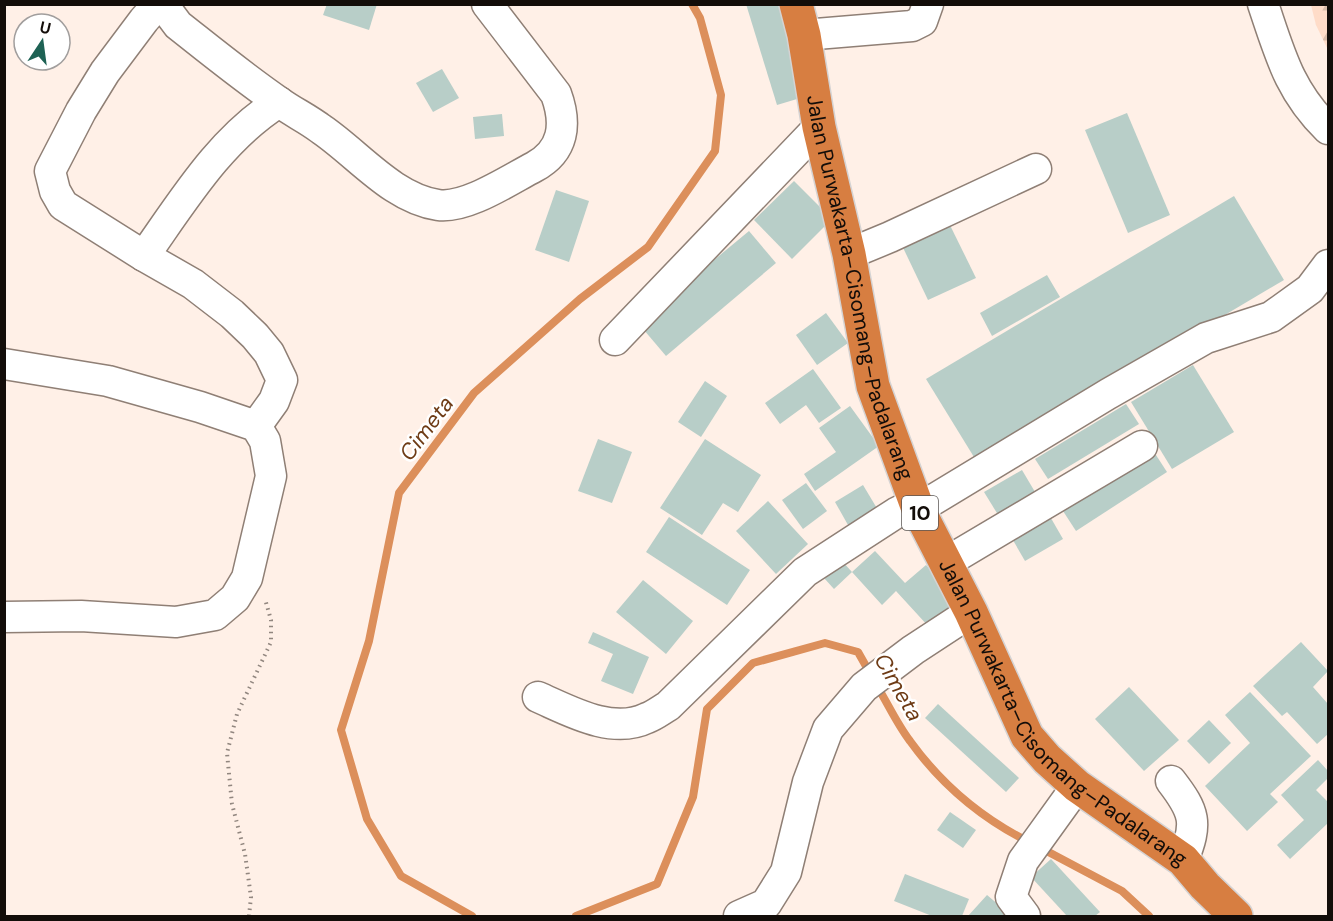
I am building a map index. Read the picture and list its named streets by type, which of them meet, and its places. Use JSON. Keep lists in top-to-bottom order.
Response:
{
  "streets": {
    "highway": ["Jalan Purwakarta–Cisomang–Padalarang", "10"]
  },
  "water": ["Cimeta"],
  "north": "top"
}
